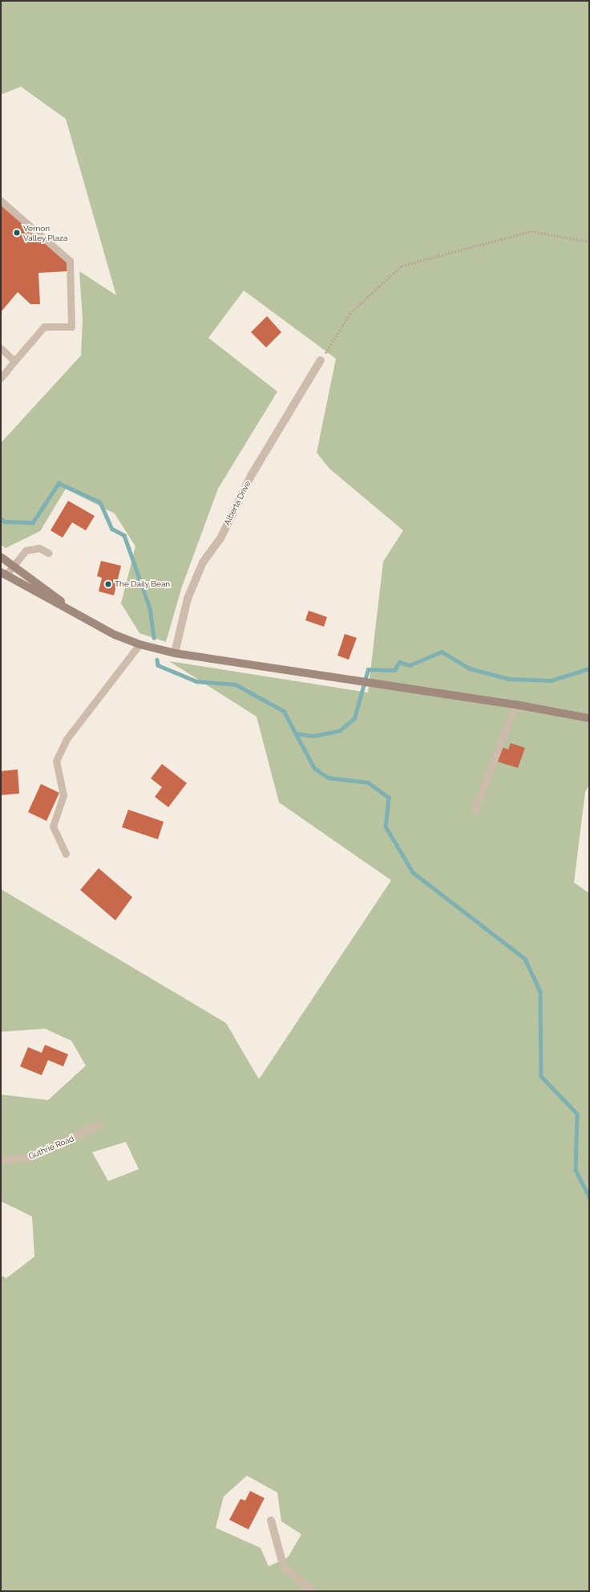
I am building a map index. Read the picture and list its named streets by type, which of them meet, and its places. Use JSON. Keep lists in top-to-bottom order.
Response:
{
  "streets": {
    "street": ["Alberta Drive", "Guthrie Road"]
  },
  "places": ["Vernon Valley Plaza", "The Daily Bean"]
}
